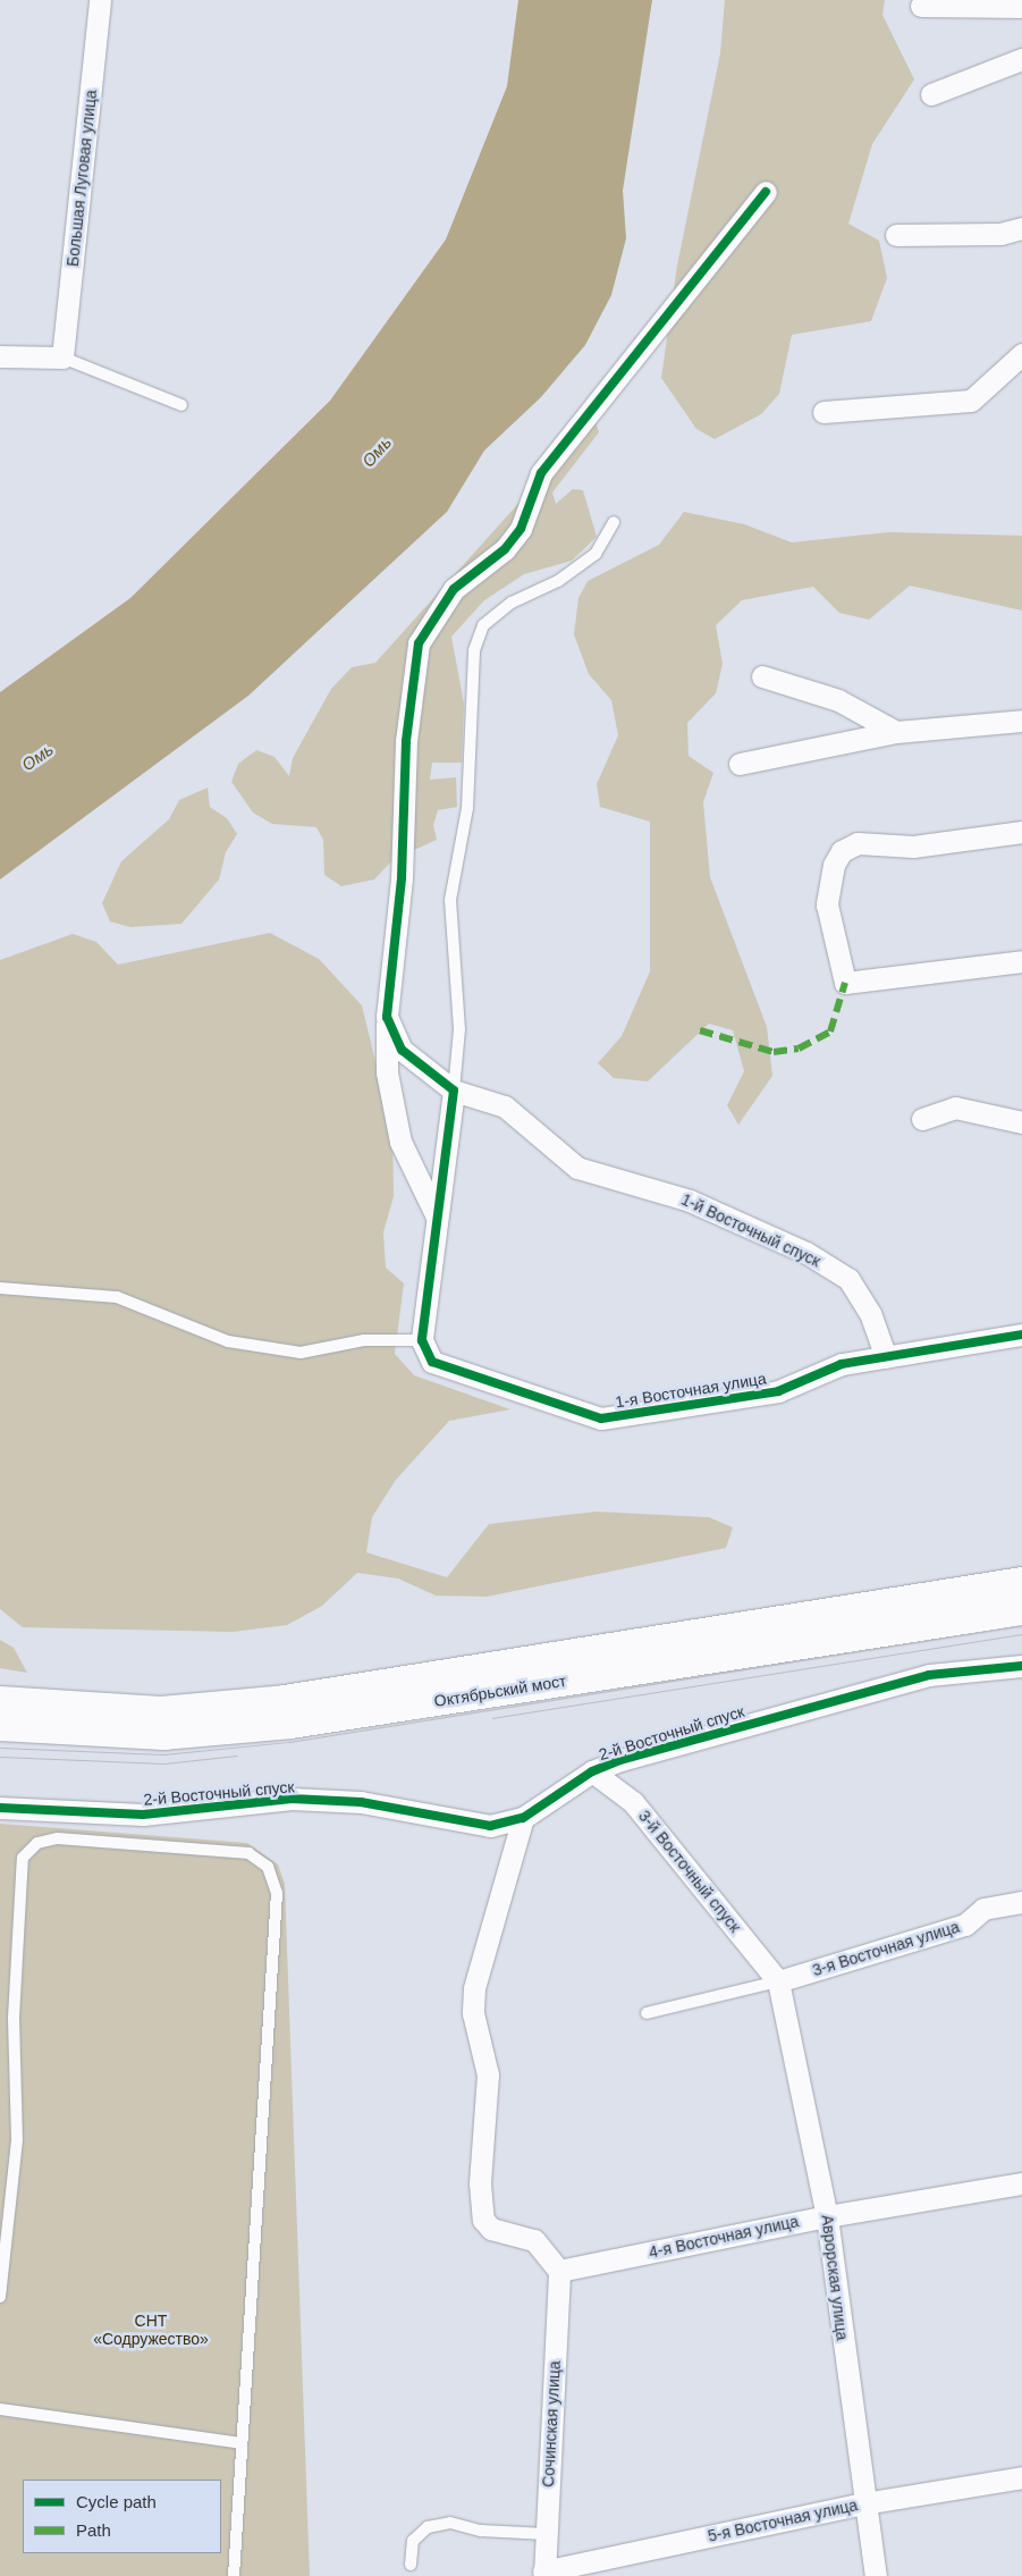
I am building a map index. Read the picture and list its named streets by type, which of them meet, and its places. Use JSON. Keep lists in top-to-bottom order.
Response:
{
  "streets": {
    "main road": ["Октябрьский мост"],
    "street": [
      "Большая Луговая улица",
      "1-й Восточный спуск",
      "1-я Восточная улица",
      "2-й Восточный спуск",
      "3-й Восточный спуск",
      "3-я Восточная улица",
      "4-я Восточная улица",
      "Аврорская улица",
      "Сочинская улица",
      "5-я Восточная улица"
    ]
  },
  "crossings": [
    ["1-й Восточный спуск", "1-я Восточная улица"],
    ["2-й Восточный спуск", "3-й Восточный спуск"],
    ["3-й Восточный спуск", "3-я Восточная улица"],
    ["3-й Восточный спуск", "Аврорская улица"],
    ["3-я Восточная улица", "Аврорская улица"],
    ["4-я Восточная улица", "Аврорская улица"],
    ["4-я Восточная улица", "Сочинская улица"],
    ["Аврорская улица", "5-я Восточная улица"],
    ["Сочинская улица", "5-я Восточная улица"]
  ],
  "water": ["Омь"],
  "parks": ["СНТ «Содружество»"],
  "legend": ["Cycle path", "Path"]
}
